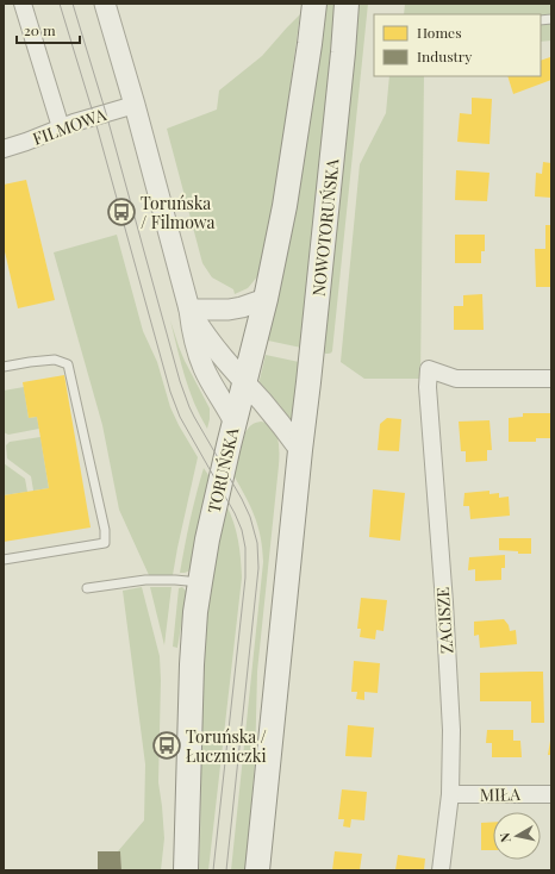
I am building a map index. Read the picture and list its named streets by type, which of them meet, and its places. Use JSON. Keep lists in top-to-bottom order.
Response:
{
  "streets": {
    "main road": ["NOWOTORUŃSKA", "TORUŃSKA"],
    "street": ["FILMOWA", "ZACISZE", "MIŁA"]
  },
  "crossings": [
    ["FILMOWA", "TORUŃSKA"],
    ["ZACISZE", "MIŁA"]
  ],
  "places": {
    "bus stop": ["Toruńska / Filmowa", "Toruńska / Łuczniczki"]
  },
  "legend": ["Homes", "Industry"],
  "scale_bar": "20 m",
  "north": "left"
}
